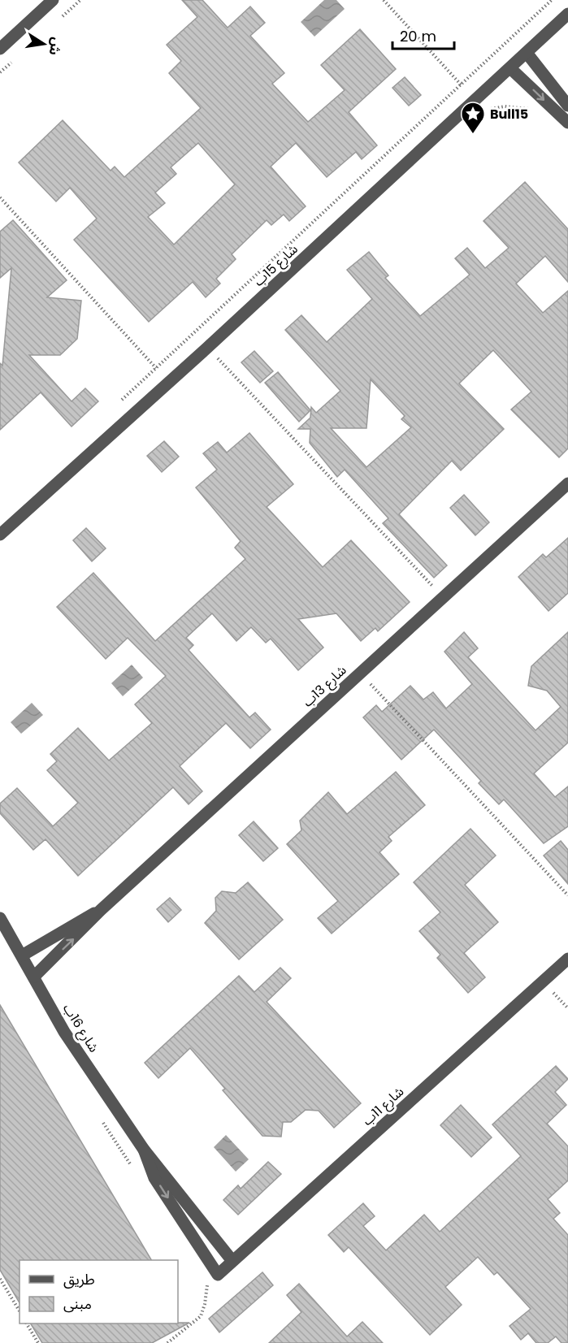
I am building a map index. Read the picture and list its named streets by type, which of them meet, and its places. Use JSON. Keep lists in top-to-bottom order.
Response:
{
  "streets": {
    "street": [
      "شارع 15ب",
      "شارع 13ب",
      "شارع 16ب",
      "شارع 11ب"
    ]
  },
  "crossings": [
    ["شارع 13ب", "شارع 16ب"],
    ["شارع 16ب", "شارع 11ب"]
  ],
  "places": {
    "place": ["Bull15"]
  },
  "legend": ["طريق", "مبنى"],
  "scale_bar": "20 m",
  "north": "right"
}
